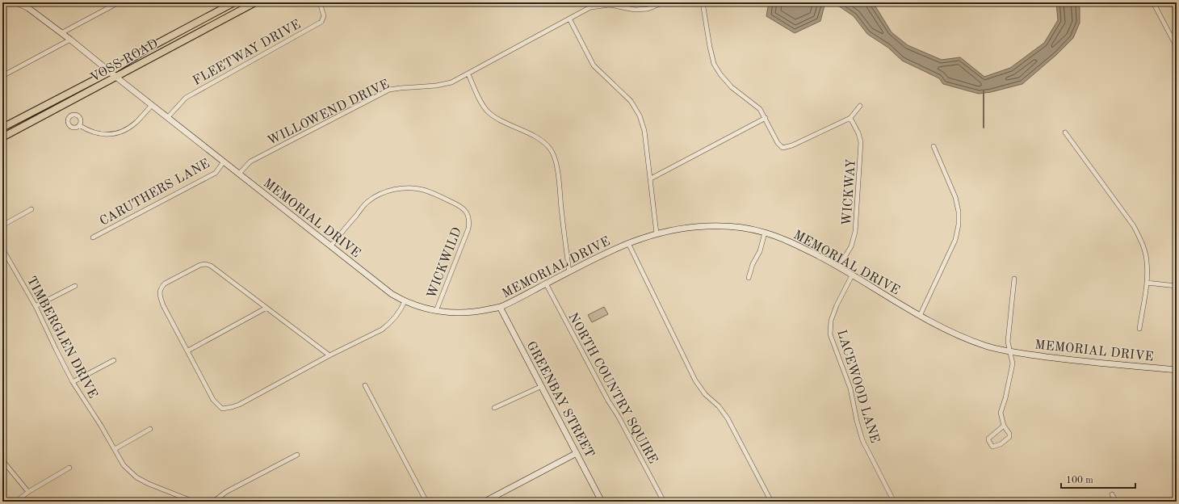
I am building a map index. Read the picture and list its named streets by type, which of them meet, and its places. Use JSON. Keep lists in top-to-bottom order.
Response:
{
  "streets": {
    "main road": ["VOSS ROAD"],
    "street": [
      "FLEETWAY DRIVE",
      "WILLOWEND DRIVE",
      "CARUTHERS LANE",
      "WICKWAY",
      "MEMORIAL DRIVE",
      "WICKWILD",
      "TIMBERGLEN DRIVE",
      "LACEWOOD LANE",
      "NORTH COUNTRY SQUIRE",
      "GREENBAY STREET"
    ]
  },
  "crossings": [
    ["FLEETWAY DRIVE", "MEMORIAL DRIVE"],
    ["VOSS ROAD", "MEMORIAL DRIVE"],
    ["WILLOWEND DRIVE", "MEMORIAL DRIVE"],
    ["CARUTHERS LANE", "MEMORIAL DRIVE"],
    ["WICKWAY", "MEMORIAL DRIVE"],
    ["MEMORIAL DRIVE", "WICKWILD"],
    ["MEMORIAL DRIVE", "LACEWOOD LANE"],
    ["MEMORIAL DRIVE", "NORTH COUNTRY SQUIRE"],
    ["MEMORIAL DRIVE", "GREENBAY STREET"]
  ],
  "scale_bar": "100 m"
}
